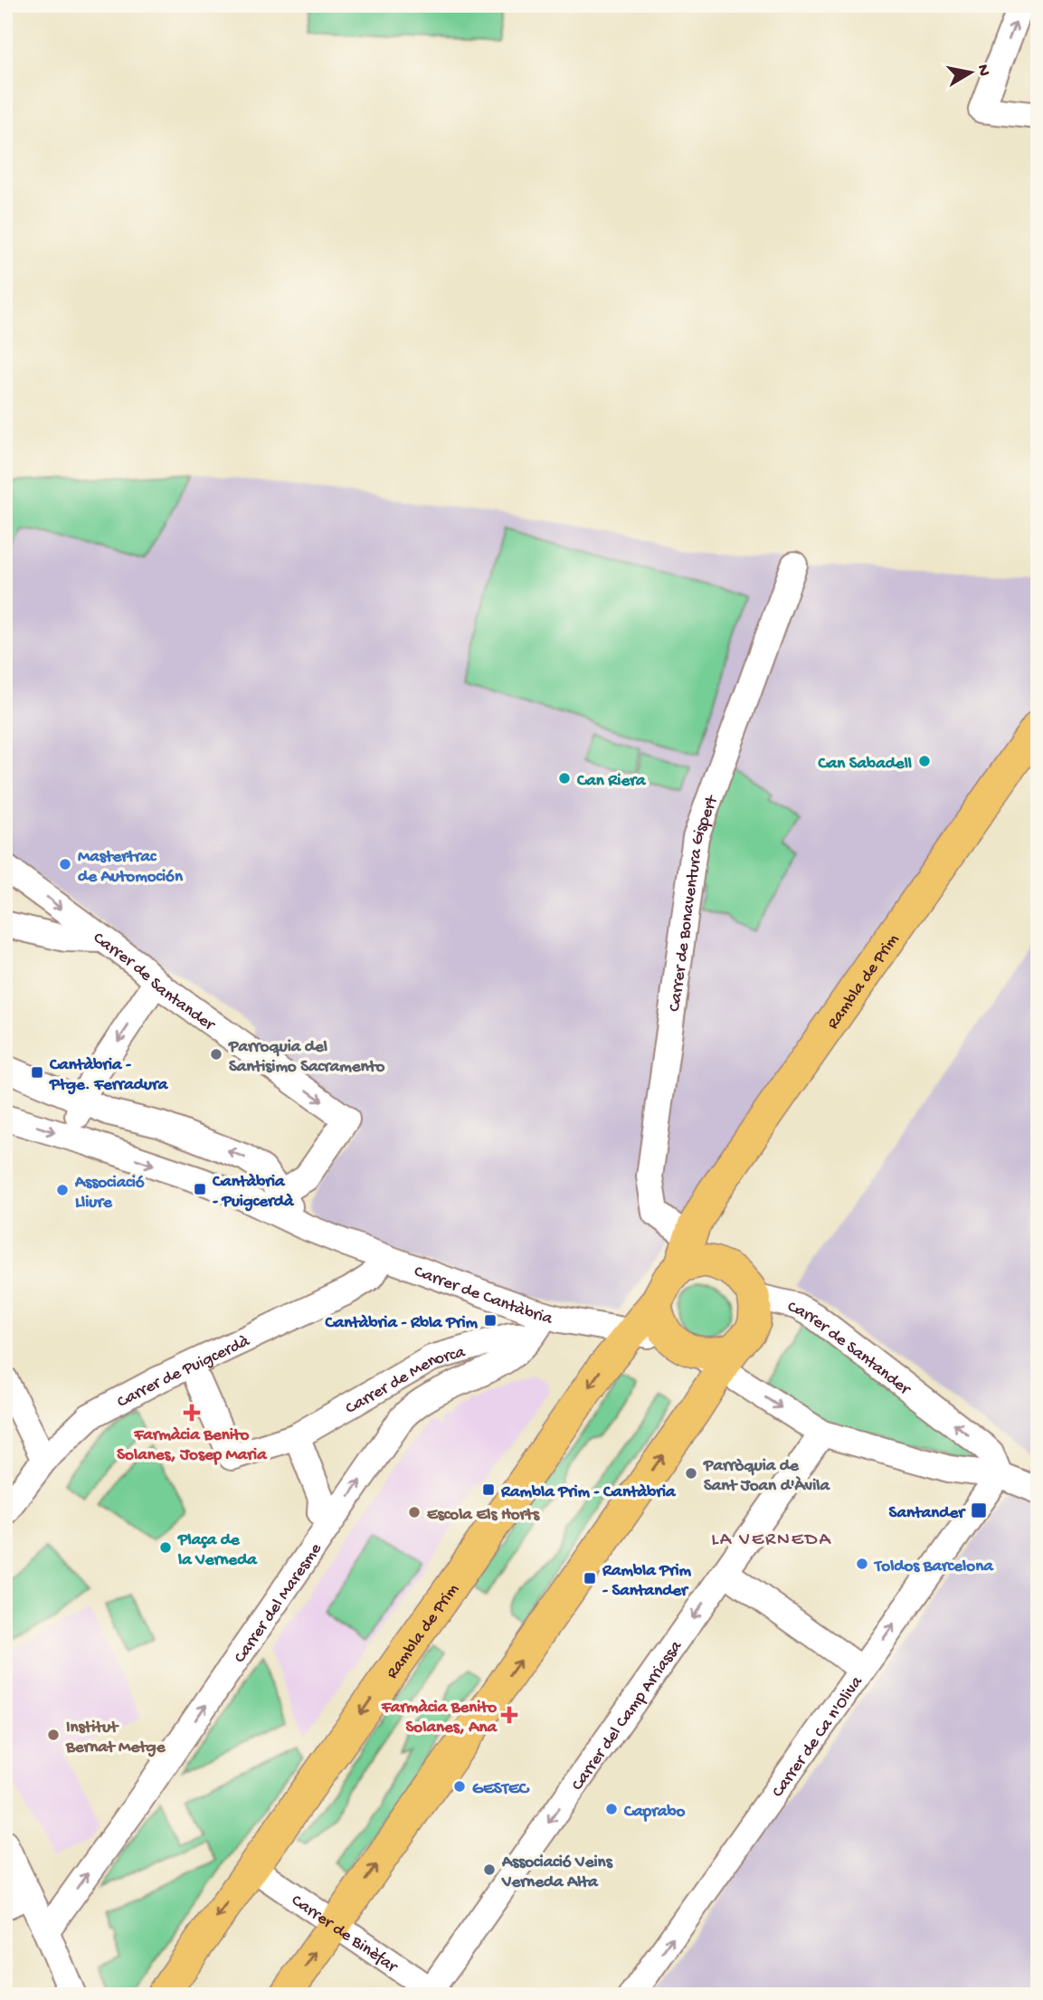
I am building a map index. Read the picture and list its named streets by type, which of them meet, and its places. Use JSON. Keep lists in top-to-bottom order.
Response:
{
  "streets": {
    "main road": ["Rambla de Prim"],
    "street": [
      "Carrer de Bonaventura Gispert",
      "Carrer de Santander",
      "Carrer de Cantàbria",
      "Carrer de Puigcerdà",
      "Carrer de Menorca",
      "Carrer del Maresme",
      "Carrer del Camp Arriassa",
      "Carrer de Ca n'Oliva",
      "Carrer de Binèfar"
    ]
  },
  "crossings": [
    ["Carrer de Bonaventura Gispert", "Carrer de Santander"],
    ["Carrer de Bonaventura Gispert", "Rambla de Prim"],
    ["Carrer de Bonaventura Gispert", "Carrer de Cantàbria"],
    ["Carrer de Santander", "Rambla de Prim"],
    ["Carrer de Santander", "Carrer de Cantàbria"],
    ["Carrer de Santander", "Carrer de Ca n'Oliva"],
    ["Rambla de Prim", "Carrer de Cantàbria"],
    ["Rambla de Prim", "Carrer de Binèfar"],
    ["Carrer de Cantàbria", "Carrer de Puigcerdà"],
    ["Carrer de Cantàbria", "Carrer del Maresme"],
    ["Carrer del Camp Arriassa", "Carrer de Binèfar"]
  ],
  "one_way": ["Carrer del Maresme", "Carrer del Camp Arriassa", "Carrer de Ca n'Oliva"],
  "districts": ["LA VERNEDA"],
  "places": {
    "other": [
      "Can Sabadell",
      "Can Riera",
      "Mastertrac de Automoción",
      "Parroquia del Santisimo Sacramento",
      "Associació Lliure",
      "Parròquia de Sant Joan d'Àvila",
      "Escola Els Horts",
      "Plaça de la Verneda",
      "Toldos Barcelona",
      "Institut Bernat Metge",
      "GESTEC",
      "Caprabo",
      "Associació Veins Verneda Alta"
    ],
    "transit": [
      "Cantàbria - Ptge. Ferradura",
      "Cantàbria - Puigcerdà",
      "Cantàbria - Rbla Prim",
      "Rambla Prim - Cantàbria",
      "Santander",
      "Rambla Prim - Santander"
    ],
    "health": ["Farmàcia Benito Solanes, Josep Maria", "Farmàcia Benito Solanes, Ana"]
  },
  "north": "right"
}
